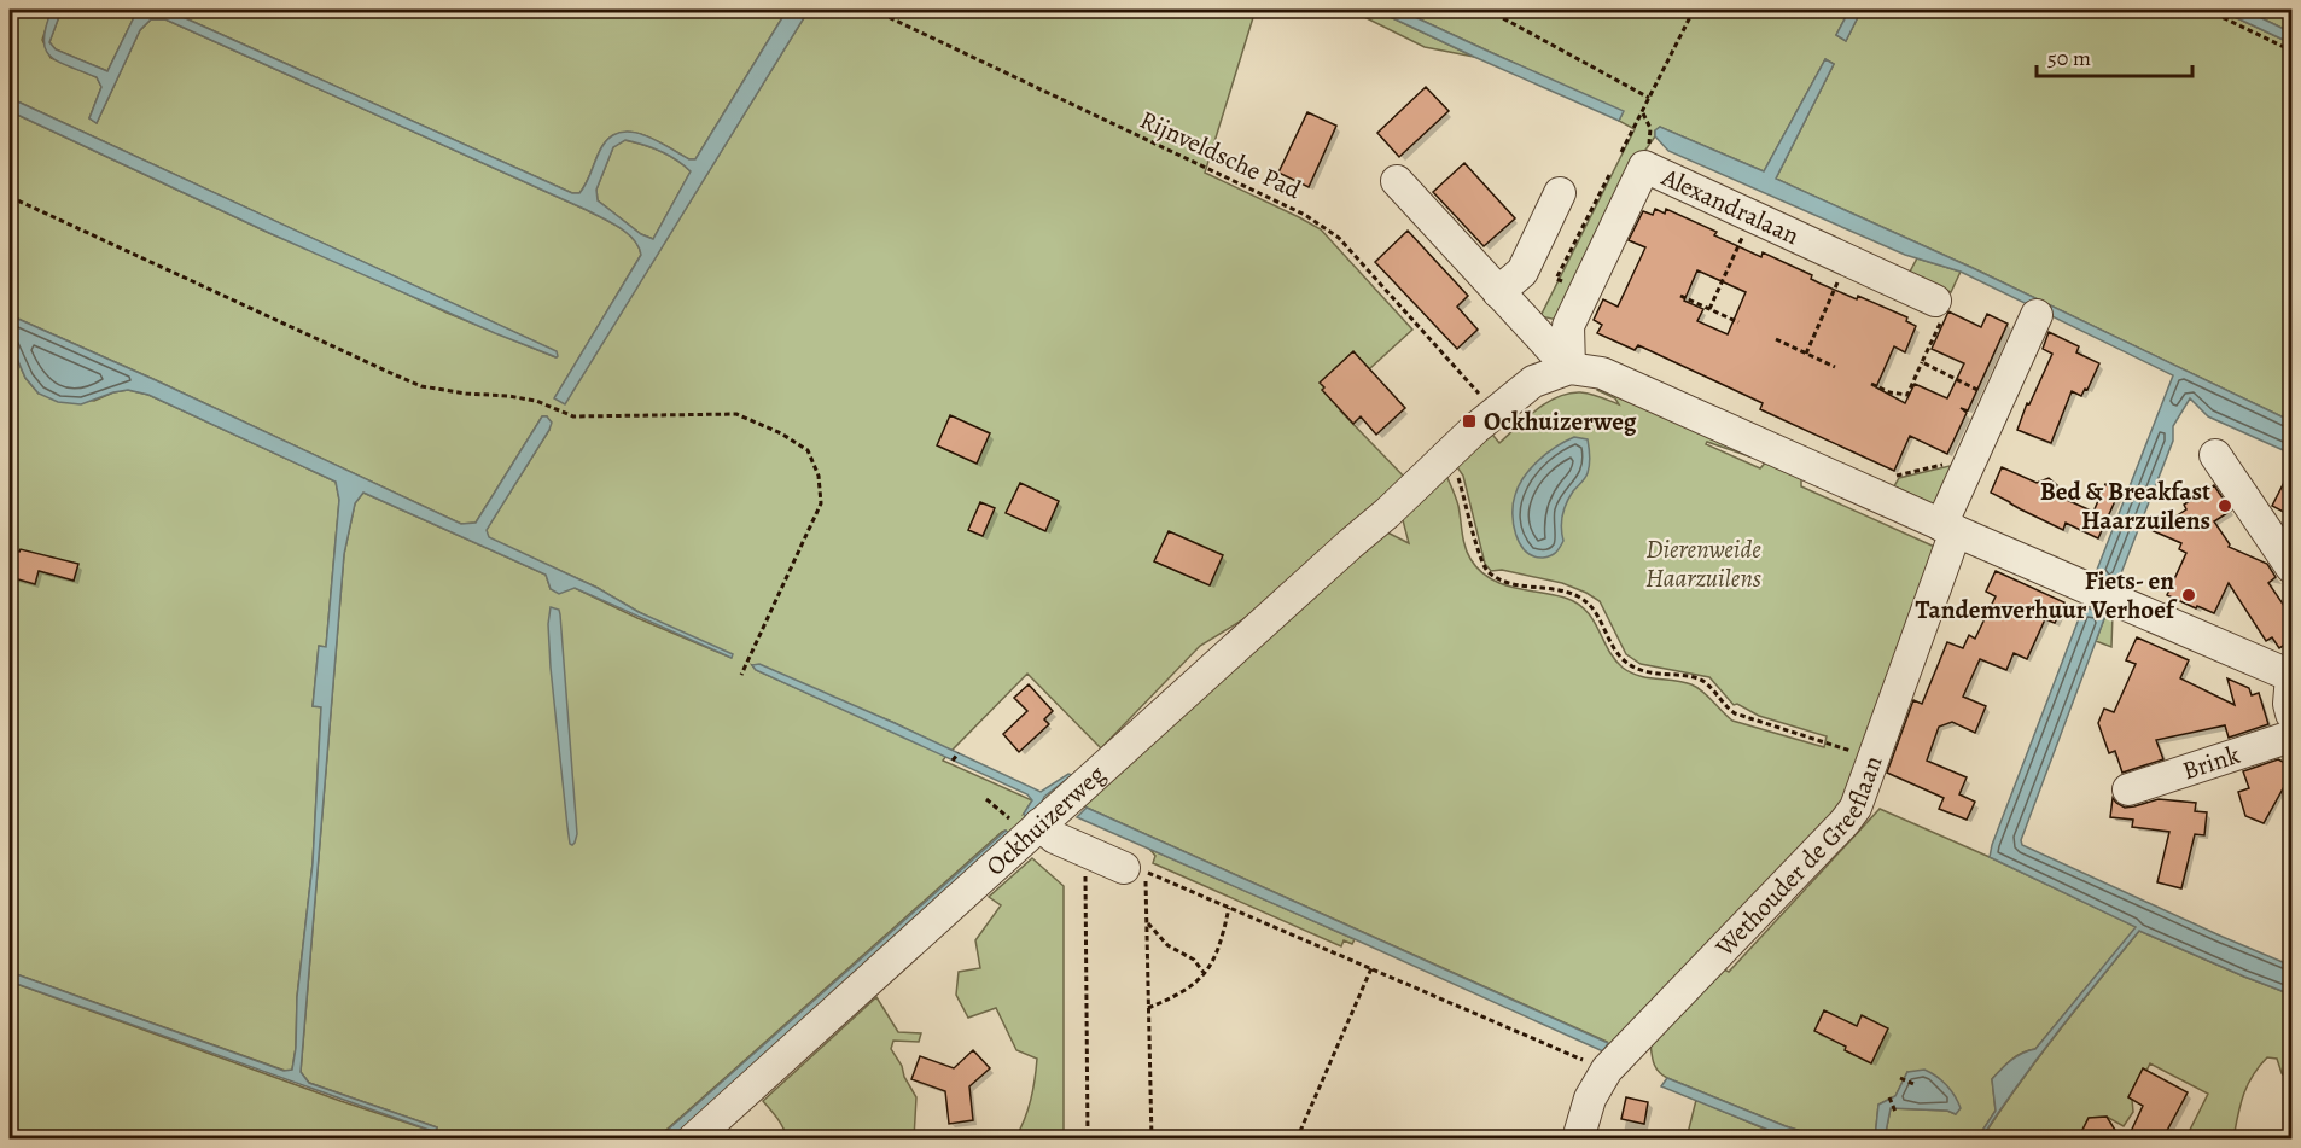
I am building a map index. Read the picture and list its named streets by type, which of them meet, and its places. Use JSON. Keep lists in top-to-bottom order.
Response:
{
  "streets": {
    "street": [
      "Alexandralaan",
      "Brink",
      "Ockhuizerweg",
      "Wethouder de Greeflaan"
    ],
    "path": ["Rijnveldsche Pad"]
  },
  "crossings": [
    ["Rijnveldsche Pad", "Ockhuizerweg"],
    ["Alexandralaan", "Ockhuizerweg"],
    ["Ockhuizerweg", "Wethouder de Greeflaan"]
  ],
  "parks": ["Dierenweide Haarzuilens"],
  "places": {
    "transit": ["Ockhuizerweg"],
    "other": ["Bed & Breakfast Haarzuilens", "Fiets- en Tandemverhuur Verhoef"]
  },
  "scale_bar": "50 m"
}
